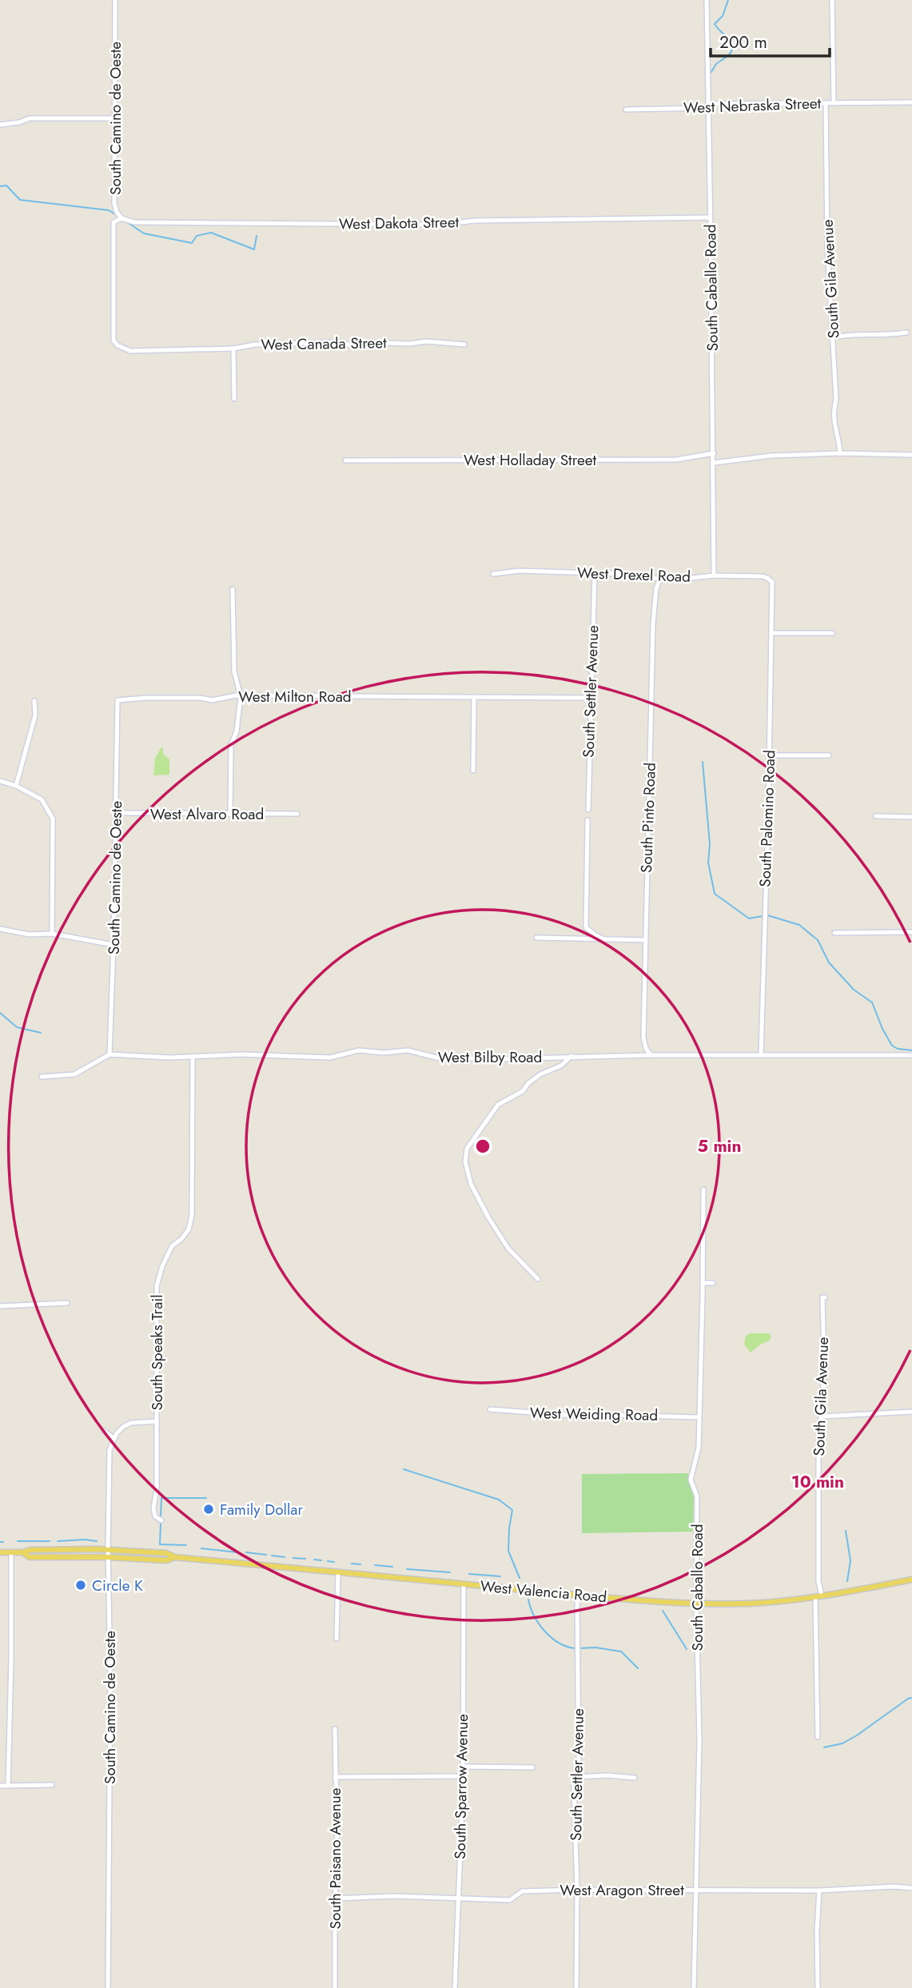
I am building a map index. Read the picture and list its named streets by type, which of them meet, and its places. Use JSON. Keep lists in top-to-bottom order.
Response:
{
  "streets": {
    "main road": ["West Valencia Road"],
    "street": [
      "West Nebraska Street",
      "South Camino de Oeste",
      "West Dakota Street",
      "South Gila Avenue",
      "South Caballo Road",
      "West Canada Street",
      "West Holladay Street",
      "West Drexel Road",
      "South Settler Avenue",
      "West Milton Road",
      "West Alvaro Road",
      "South Pinto Road",
      "South Palomino Road",
      "West Bilby Road",
      "South Speaks Trail",
      "West Weiding Road",
      "South Sparrow Avenue",
      "South Paisano Avenue",
      "West Aragon Street"
    ]
  },
  "crossings": [
    ["West Nebraska Street", "South Gila Avenue"],
    ["West Nebraska Street", "South Caballo Road"],
    ["South Camino de Oeste", "West Dakota Street"],
    ["South Camino de Oeste", "West Canada Street"],
    ["South Camino de Oeste", "West Milton Road"],
    ["South Camino de Oeste", "West Alvaro Road"],
    ["South Camino de Oeste", "West Bilby Road"],
    ["South Camino de Oeste", "West Valencia Road"],
    ["West Dakota Street", "South Caballo Road"],
    ["South Gila Avenue", "West Valencia Road"],
    ["South Caballo Road", "West Holladay Street"],
    ["South Caballo Road", "West Drexel Road"],
    ["South Caballo Road", "West Weiding Road"],
    ["South Caballo Road", "West Valencia Road"],
    ["South Caballo Road", "West Aragon Street"],
    ["West Drexel Road", "South Settler Avenue"],
    ["West Drexel Road", "South Pinto Road"],
    ["West Drexel Road", "South Palomino Road"],
    ["South Settler Avenue", "West Milton Road"],
    ["South Settler Avenue", "West Valencia Road"],
    ["South Settler Avenue", "West Aragon Street"],
    ["South Pinto Road", "West Bilby Road"],
    ["South Palomino Road", "West Bilby Road"],
    ["West Bilby Road", "South Speaks Trail"],
    ["West Valencia Road", "South Sparrow Avenue"],
    ["South Sparrow Avenue", "West Aragon Street"],
    ["South Paisano Avenue", "West Aragon Street"]
  ],
  "places": ["Family Dollar", "Circle K"],
  "scale_bar": "200 m",
  "rings": ["5 min", "10 min"]
}
